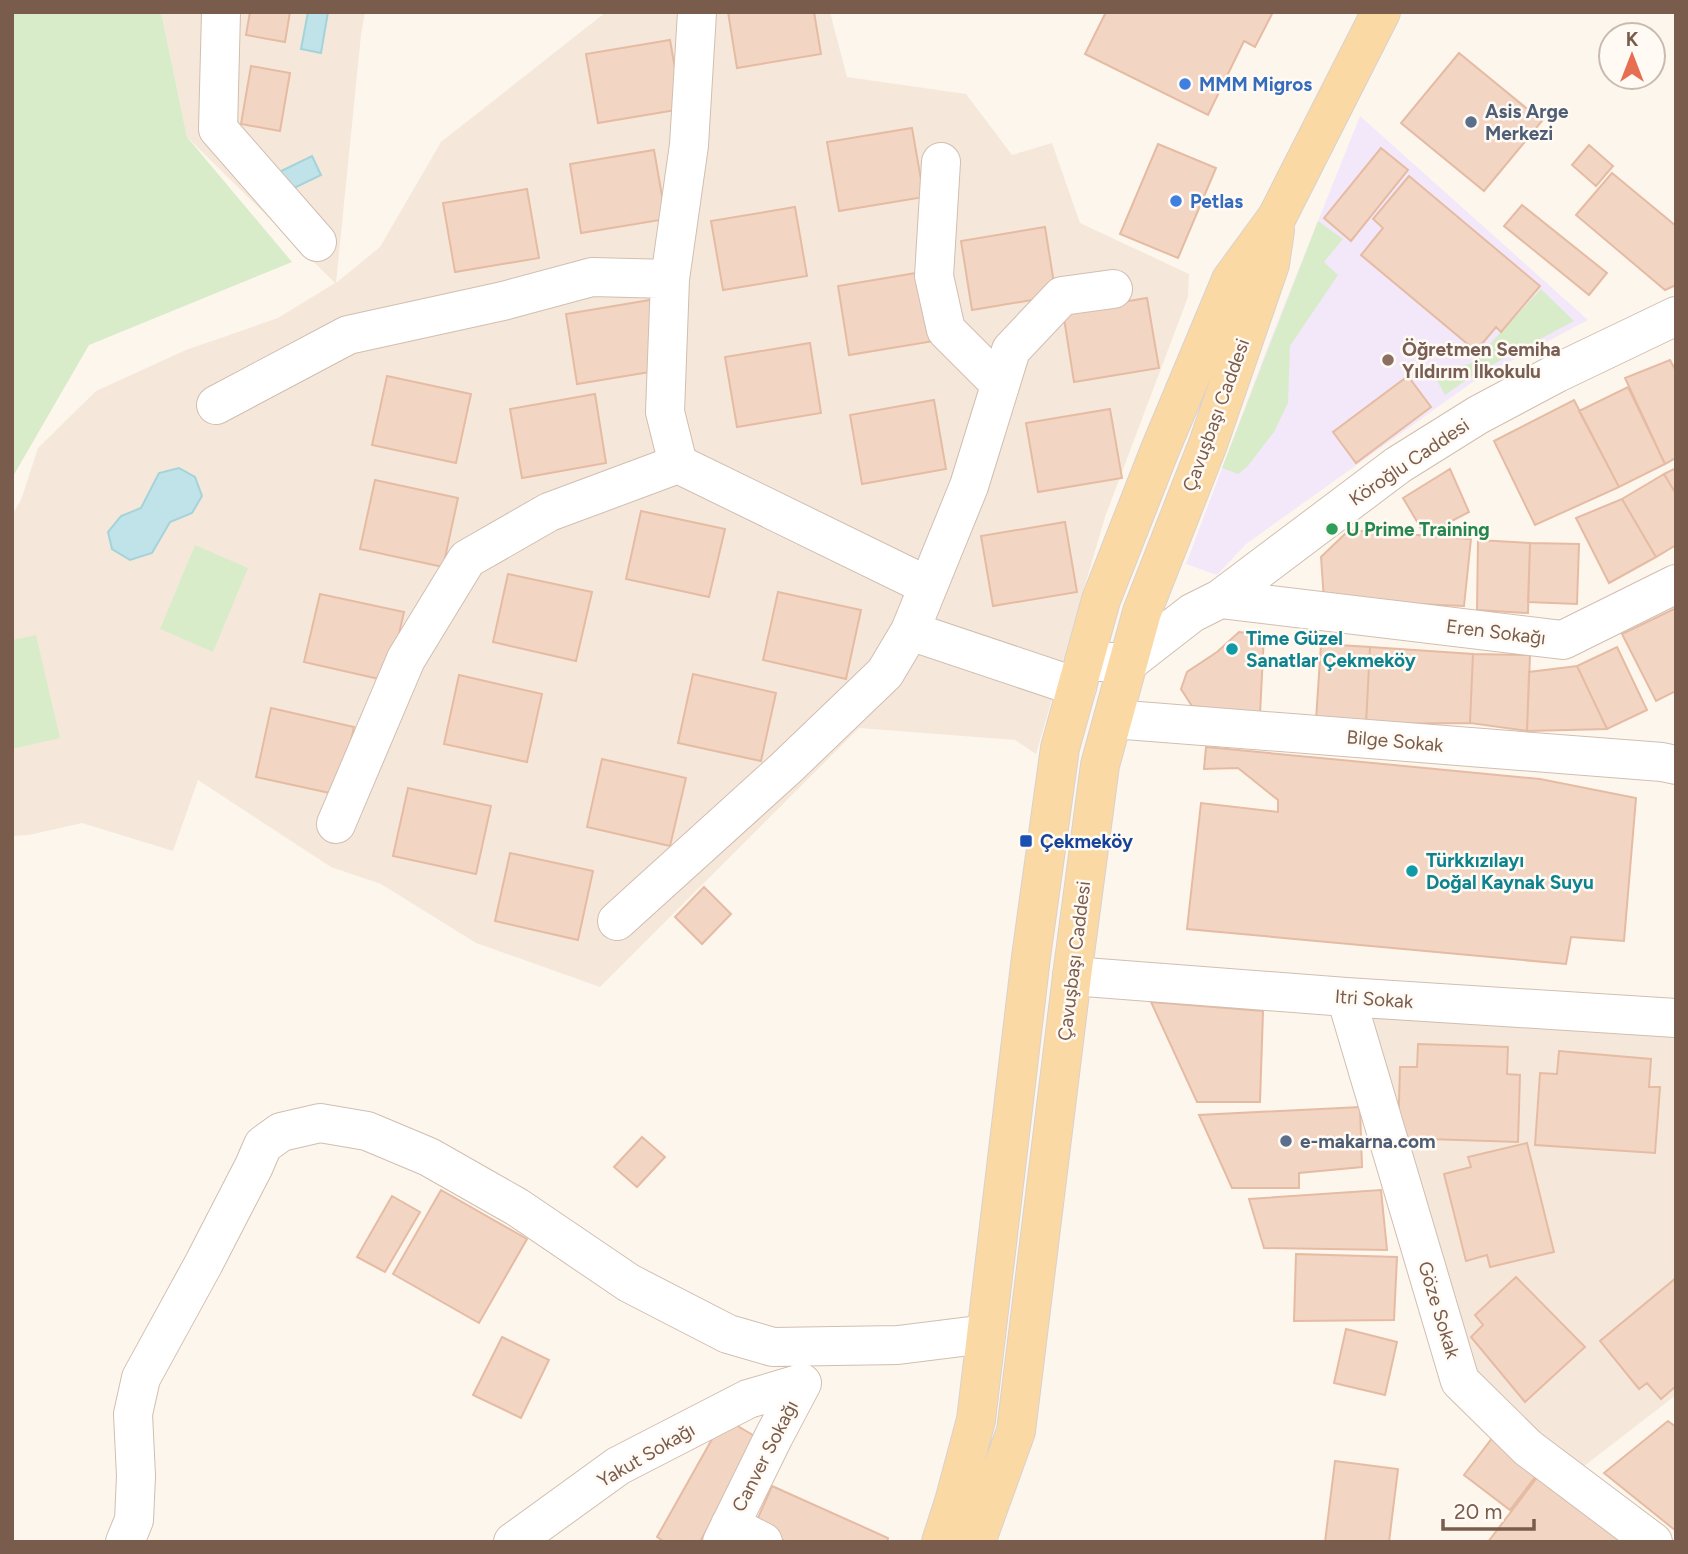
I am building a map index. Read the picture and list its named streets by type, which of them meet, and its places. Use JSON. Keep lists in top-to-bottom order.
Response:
{
  "streets": {
    "main road": ["Çavuşbaşı Caddesi"],
    "street": [
      "Köroğlu Caddesi",
      "Eren Sokağı",
      "Bilge Sokak",
      "Itri Sokak",
      "Göze Sokak",
      "Yakut Sokağı",
      "Canver Sokağı"
    ]
  },
  "crossings": [
    ["Çavuşbaşı Caddesi", "Köroğlu Caddesi"],
    ["Çavuşbaşı Caddesi", "Bilge Sokak"],
    ["Çavuşbaşı Caddesi", "Itri Sokak"],
    ["Köroğlu Caddesi", "Eren Sokağı"],
    ["Itri Sokak", "Göze Sokak"],
    ["Yakut Sokağı", "Canver Sokağı"]
  ],
  "places": {
    "other": [
      "MMM Migros",
      "Asis Arge Merkezi",
      "Petlas",
      "Öğretmen Semiha Yıldırım İlkokulu",
      "U Prime Training",
      "Time Güzel Sanatlar Çekmeköy",
      "Türkkızılayı Doğal Kaynak Suyu",
      "e-makarna.com"
    ],
    "transit": ["Çekmeköy"]
  },
  "scale_bar": "20 m",
  "north": "top"
}
